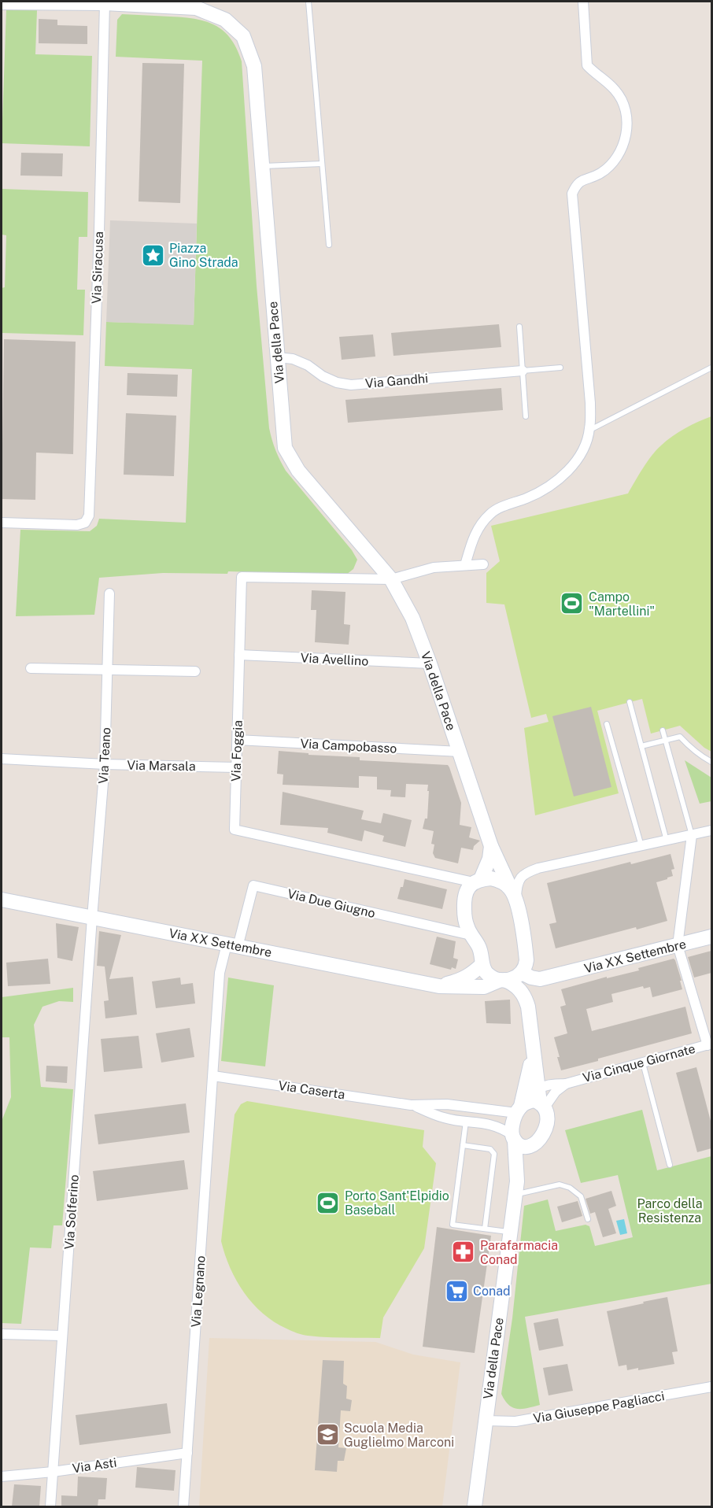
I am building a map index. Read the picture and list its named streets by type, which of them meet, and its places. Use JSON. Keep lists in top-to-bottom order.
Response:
{
  "streets": {
    "street": [
      "Via Siracusa",
      "Via della Pace",
      "Via Gandhi",
      "Via Avellino",
      "Via Campobasso",
      "Via Foggia",
      "Via Teano",
      "Via Marsala",
      "Via Due Giugno",
      "Via XX Settembre",
      "Via Cinque Giornate",
      "Via Caserta",
      "Via Solferino",
      "Via Legnano",
      "Via Giuseppe Pagliacci",
      "Via Asti"
    ]
  },
  "crossings": [
    ["Via Siracusa", "Via della Pace"],
    ["Via della Pace", "Via Gandhi"],
    ["Via della Pace", "Via Avellino"],
    ["Via della Pace", "Via Campobasso"],
    ["Via della Pace", "Via Foggia"],
    ["Via della Pace", "Via Cinque Giornate"],
    ["Via della Pace", "Via Caserta"],
    ["Via della Pace", "Via Giuseppe Pagliacci"],
    ["Via Avellino", "Via Foggia"],
    ["Via Campobasso", "Via Foggia"],
    ["Via Foggia", "Via Marsala"],
    ["Via Teano", "Via Marsala"],
    ["Via Teano", "Via XX Settembre"],
    ["Via Teano", "Via Solferino"],
    ["Via Due Giugno", "Via XX Settembre"],
    ["Via Due Giugno", "Via Legnano"],
    ["Via XX Settembre", "Via Solferino"],
    ["Via XX Settembre", "Via Legnano"],
    ["Via Cinque Giornate", "Via Caserta"],
    ["Via Caserta", "Via Legnano"],
    ["Via Solferino", "Via Asti"],
    ["Via Legnano", "Via Asti"]
  ],
  "parks": ["Parco della Resistenza"],
  "places": {
    "place": ["Piazza Gino Strada"],
    "sports": ["Campo \"Martellini\"", "Porto Sant'Elpidio Baseball"],
    "pharmacy": ["Parafarmacia Conad"],
    "supermarket": ["Conad"],
    "school or university": ["Scuola Media Guglielmo Marconi"]
  }
}
